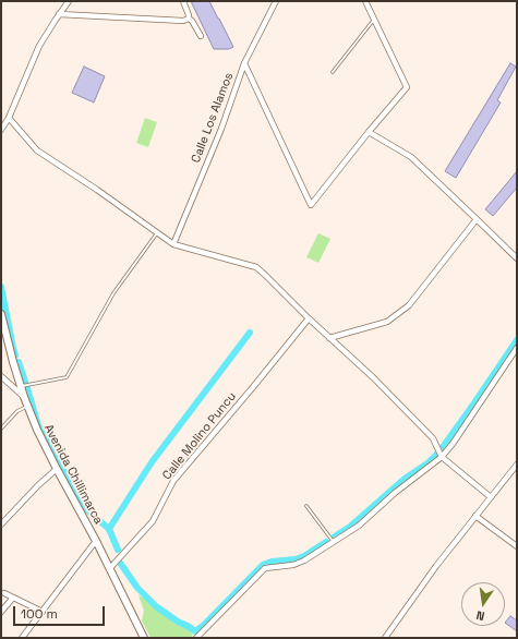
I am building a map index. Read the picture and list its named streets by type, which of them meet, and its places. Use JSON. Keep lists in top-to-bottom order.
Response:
{
  "streets": {
    "street": ["Calle Los Alamos", "Calle Molino Puncu", "Avenida Chillimarca"]
  },
  "crossings": [
    ["Calle Molino Puncu", "Avenida Chillimarca"]
  ],
  "scale_bar": "100 m",
  "north": "bottom"
}
